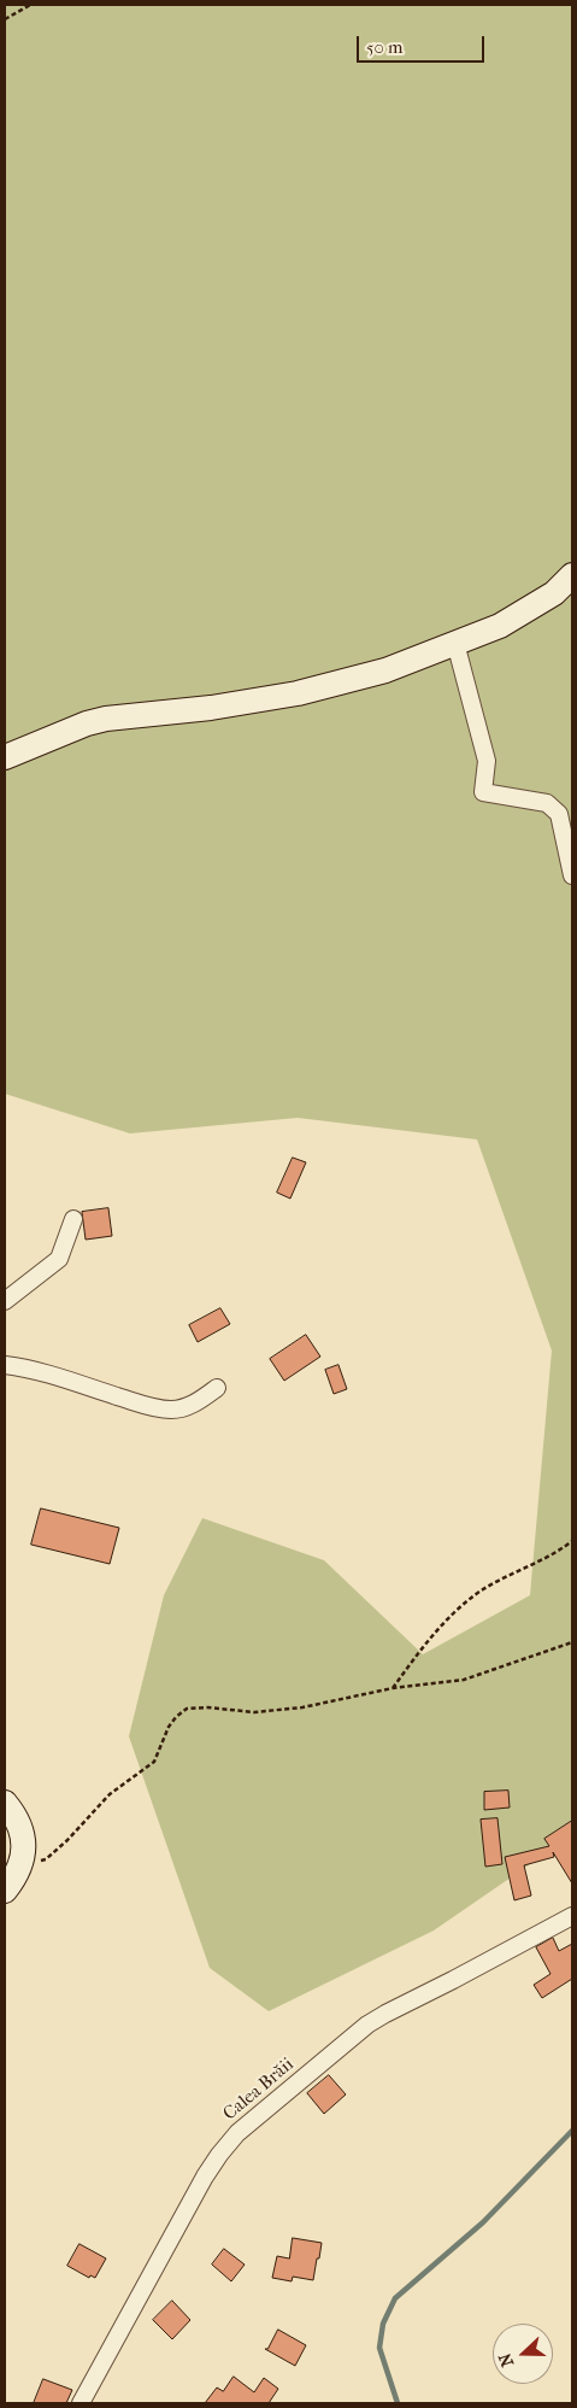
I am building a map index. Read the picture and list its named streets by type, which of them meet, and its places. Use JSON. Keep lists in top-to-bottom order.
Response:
{
  "streets": {
    "street": ["Calea Brăii"]
  },
  "scale_bar": "50 m",
  "north": "left"
}
